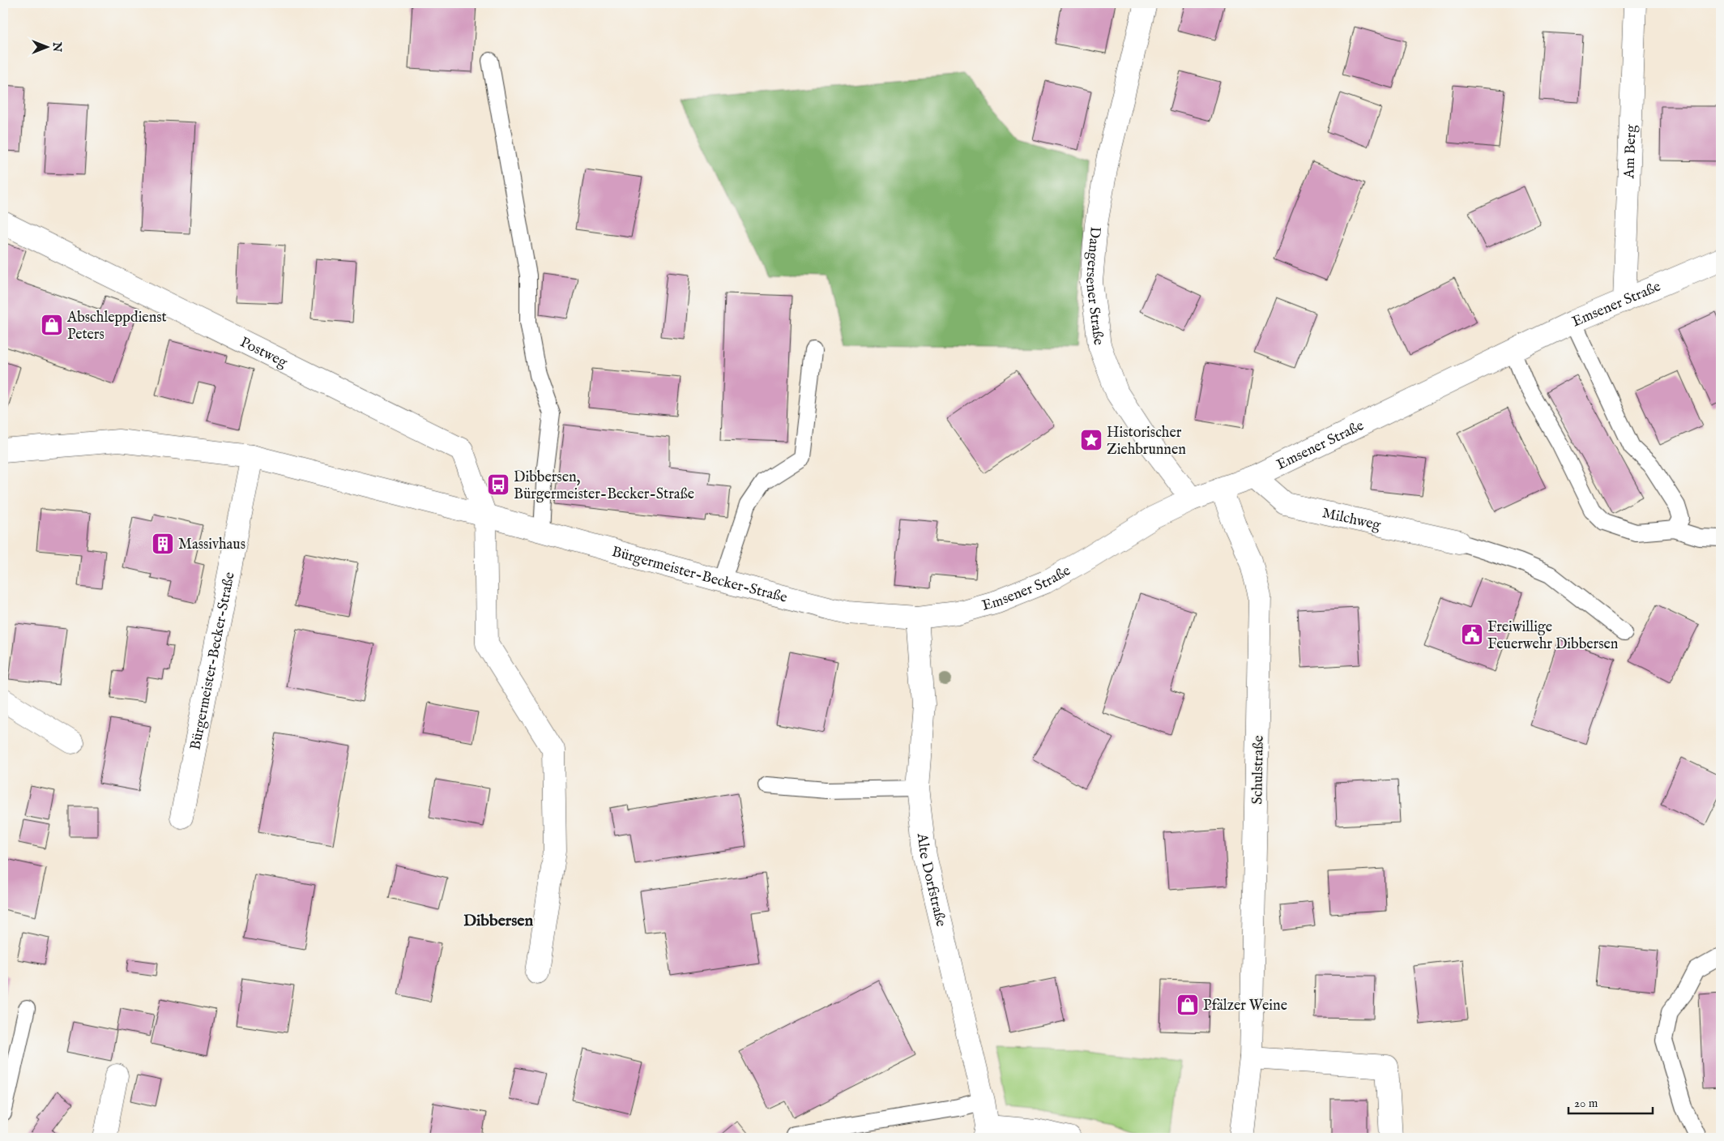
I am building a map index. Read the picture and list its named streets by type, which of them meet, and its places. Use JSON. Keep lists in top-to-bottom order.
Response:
{
  "streets": {
    "street": [
      "Am Berg",
      "Dangersener Straße",
      "Emsener Straße",
      "Postweg",
      "Milchweg",
      "Bürgermeister-Becker-Straße",
      "Schulstraße",
      "Alte Dorfstraße"
    ]
  },
  "crossings": [
    ["Am Berg", "Emsener Straße"],
    ["Dangersener Straße", "Emsener Straße"],
    ["Emsener Straße", "Milchweg"],
    ["Emsener Straße", "Bürgermeister-Becker-Straße"],
    ["Emsener Straße", "Schulstraße"],
    ["Emsener Straße", "Alte Dorfstraße"],
    ["Postweg", "Bürgermeister-Becker-Straße"],
    ["Bürgermeister-Becker-Straße", "Alte Dorfstraße"]
  ],
  "districts": ["Dibbersen"],
  "places": {
    "shop": ["Abschleppdienst Peters", "Pfälzer Weine"],
    "place": ["Historischer Ziehbrunnen"],
    "bus stop": ["Dibbersen, Bürgermeister-Becker-Straße"],
    "building": ["Massivhaus"],
    "public building": ["Freiwillige Feuerwehr Dibbersen"]
  },
  "scale_bar": "20 m",
  "north": "right"
}
